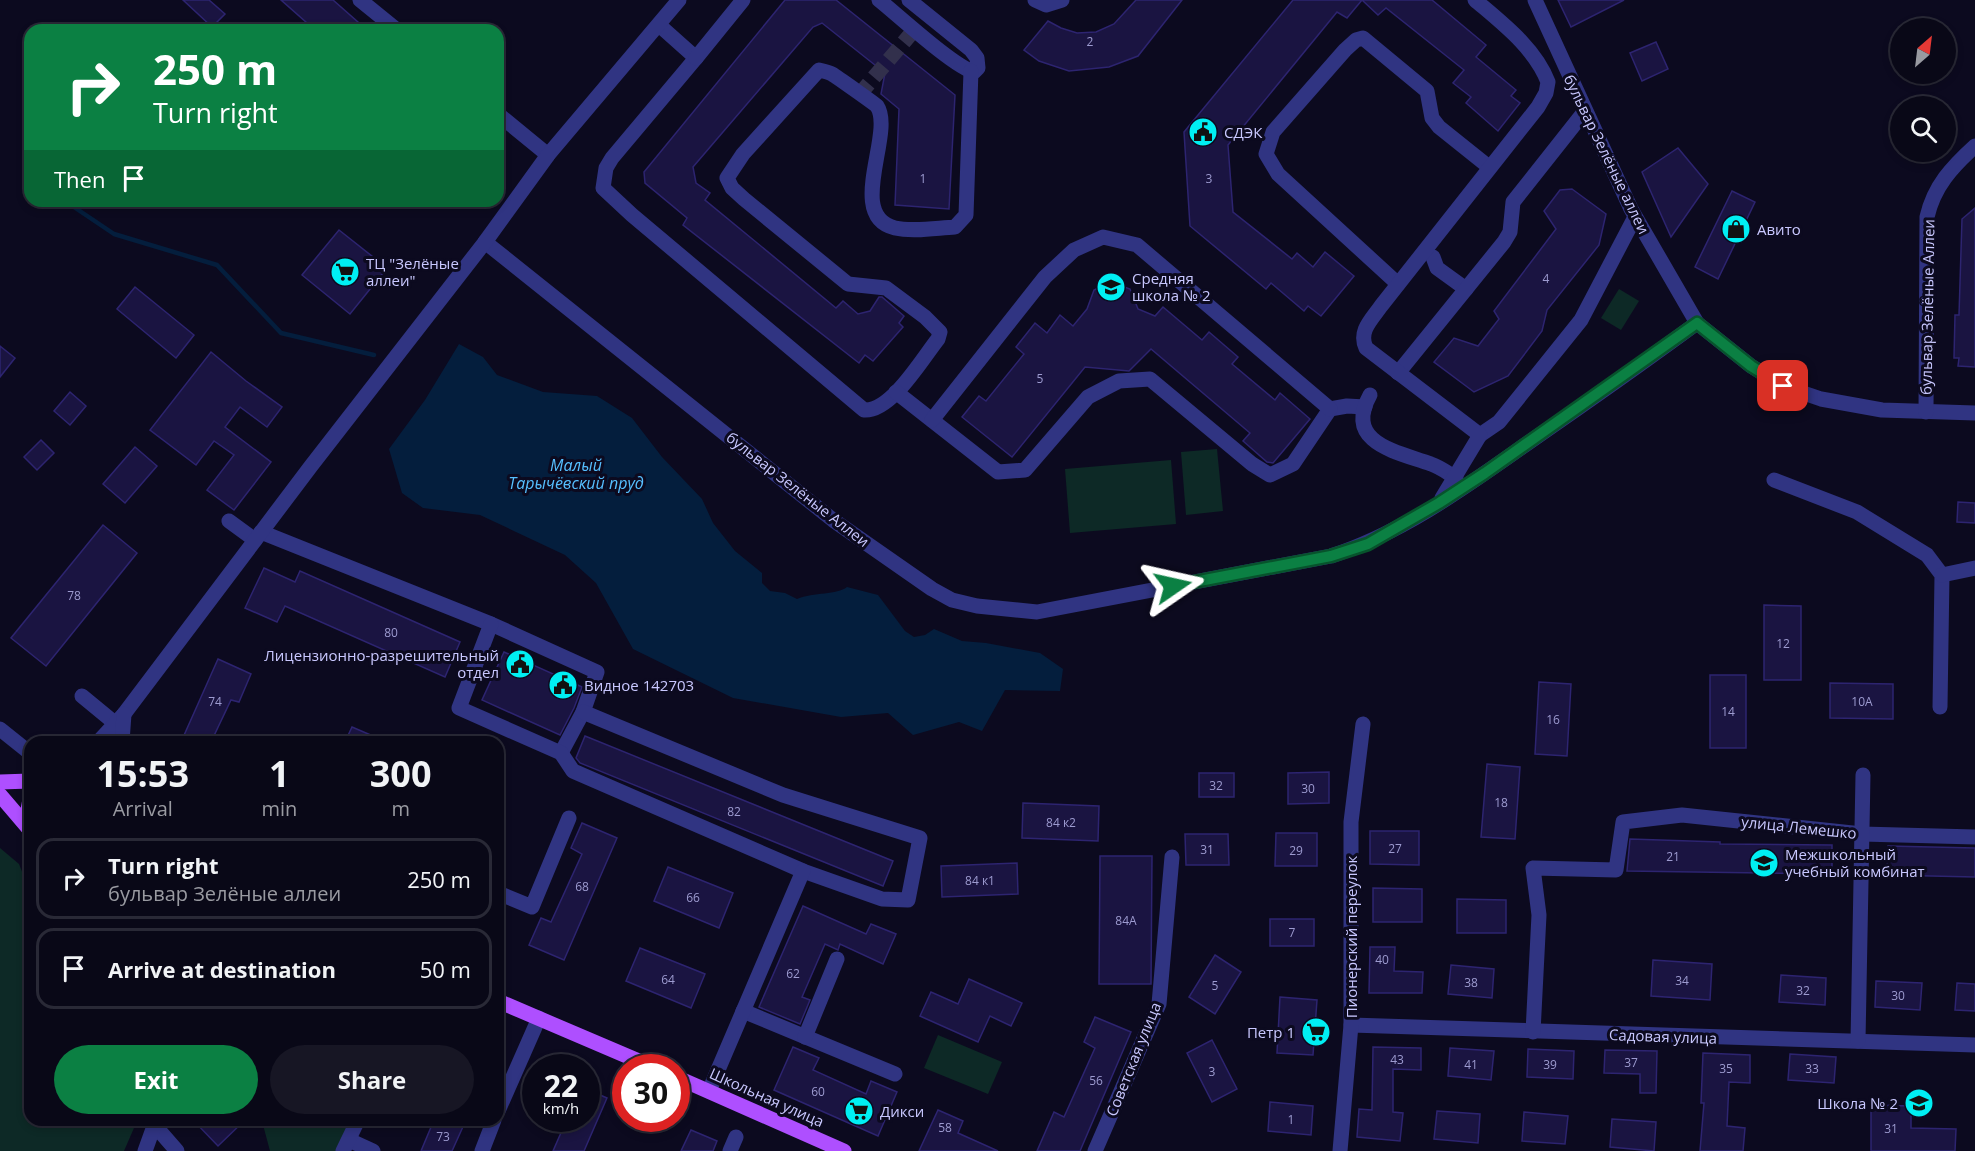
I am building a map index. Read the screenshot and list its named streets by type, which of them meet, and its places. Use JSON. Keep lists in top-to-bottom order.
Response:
{
  "streets": {
    "main road": ["Школьная улица"],
    "street": [
      "бульвар Зелёные аллеи",
      "бульвар Зелёные Аллеи",
      "улица Лемешко",
      "Пионерский переулок",
      "Садовая улица",
      "Советская улица"
    ]
  },
  "crossings": [
    ["бульвар Зелёные аллеи", "бульвар Зелёные Аллеи"],
    ["улица Лемешко", "Садовая улица"],
    ["Пионерский переулок", "Садовая улица"]
  ],
  "water": ["Малый Тарычёвский пруд"],
  "places": {
    "public building": ["СДЭК", "Лицензионно-разрешительный отдел", "Видное 142703"],
    "shop": ["Авито"],
    "supermarket": ["ТЦ \"Зелёные аллеи\"", "Петр 1", "Дикси"],
    "school or university": ["Средняя школа № 2", "Межшкольный учебный комбинат", "Школа № 2"]
  },
  "house_numbers": [
    "2",
    "1",
    "3",
    "4",
    "5",
    "78",
    "80",
    "12",
    "74",
    "10А",
    "14",
    "16",
    "32",
    "30",
    "18",
    "82",
    "84 к2",
    "27",
    "31",
    "29",
    "21",
    "84 к1",
    "68",
    "66",
    "84А",
    "7",
    "40",
    "62",
    "64",
    "34",
    "38",
    "5",
    "32",
    "30",
    "43",
    "37",
    "41",
    "39",
    "35",
    "33",
    "3",
    "56",
    "60",
    "1",
    "58",
    "31",
    "73"
  ],
  "north": "top right",
  "page": {
    "turn": ["250 m", "Turn right"],
    "then": "Then",
    "eta": [
      "15:53",
      "Arrival",
      "1",
      "min",
      "300",
      "m"
    ],
    "list": [
      {
        "name": "Turn right",
        "note": "бульвар Зелёные аллеи",
        "value": "250 m"
      },
      {
        "name": "Arrive at destination",
        "value": "50 m"
      }
    ],
    "buttons": ["Exit", "Share"],
    "speed": "22 km/h",
    "limit": "30"
  }
}
